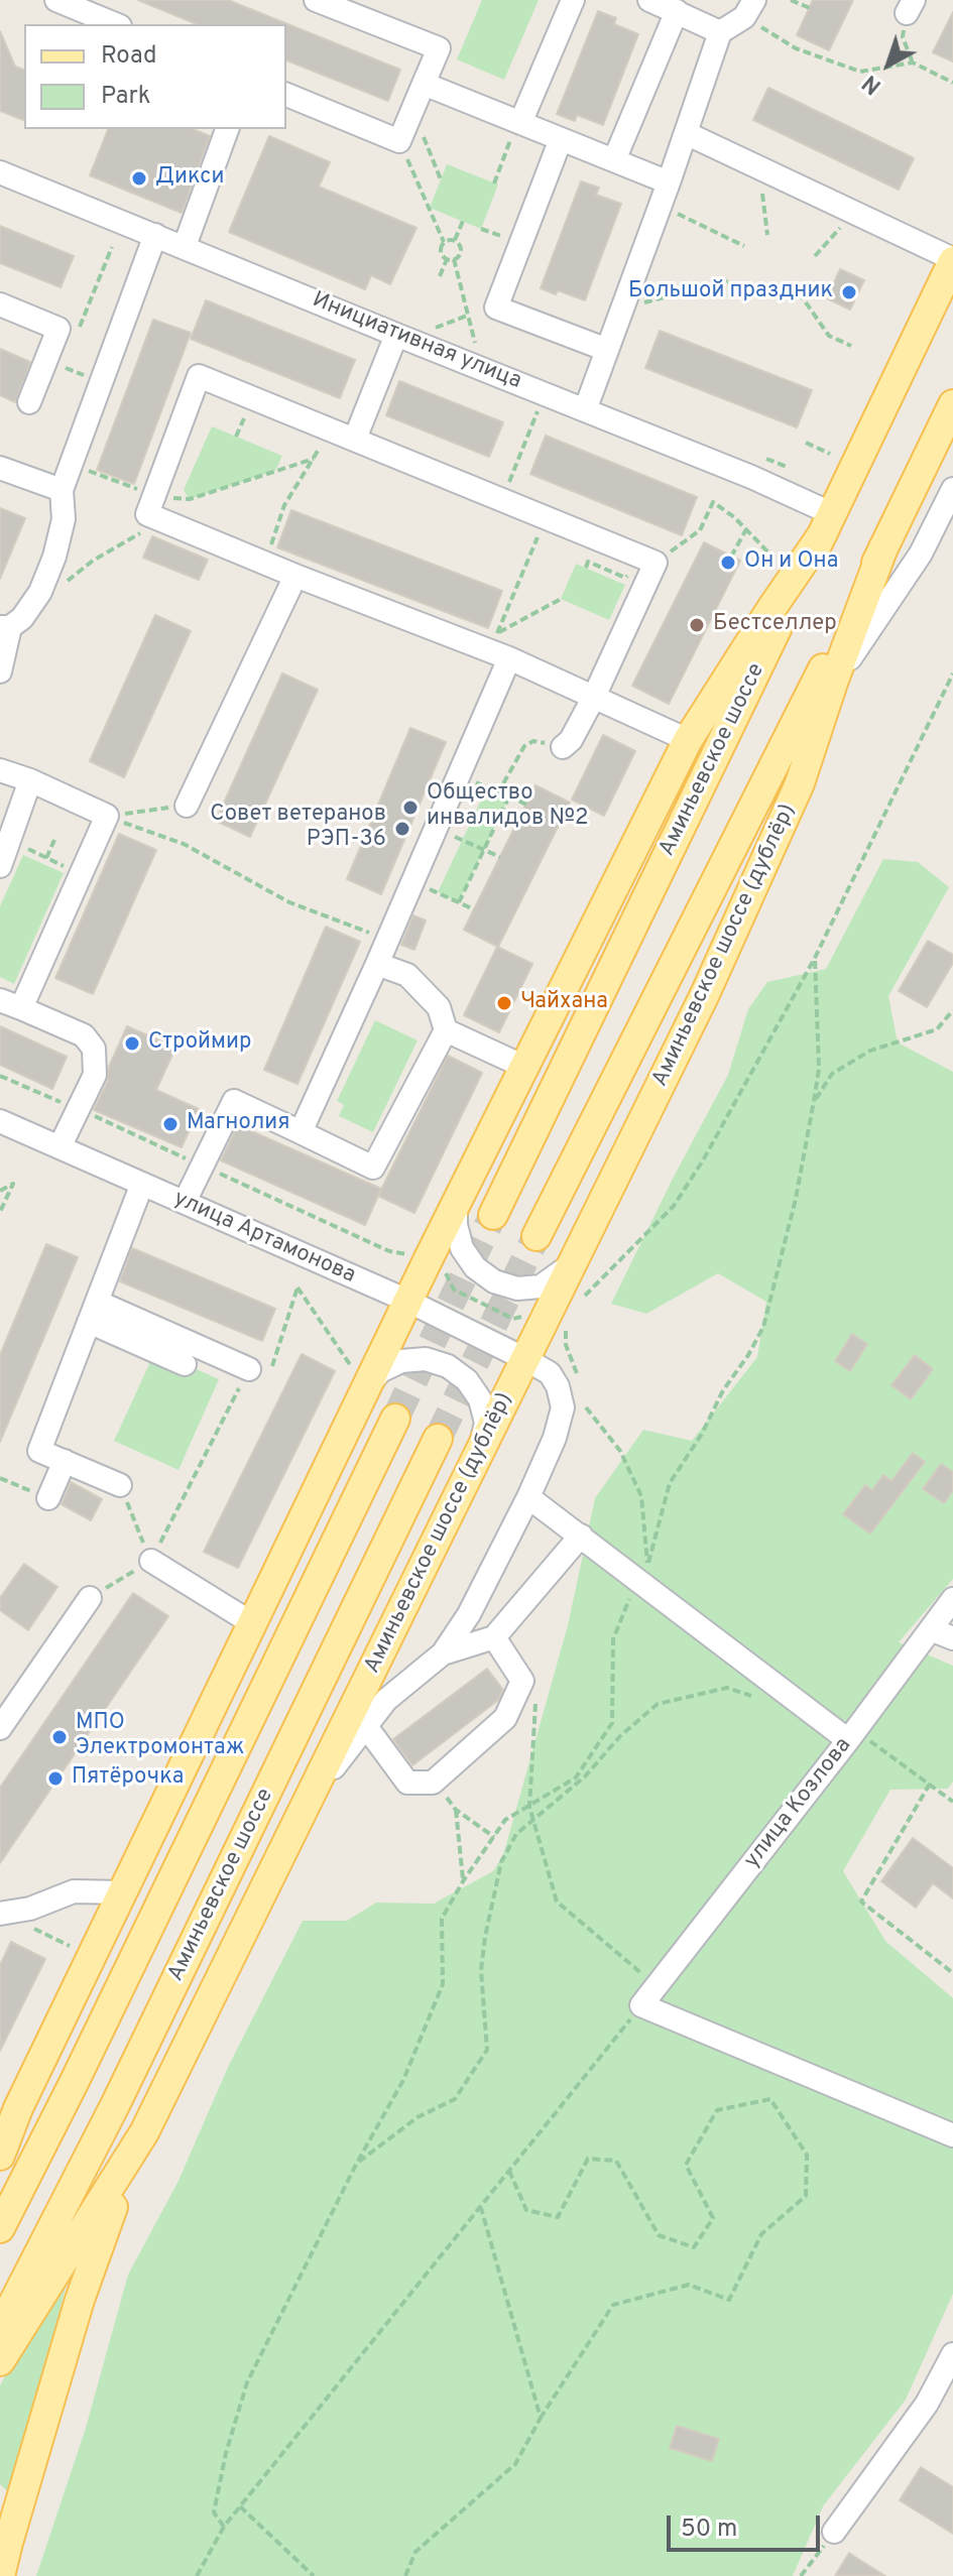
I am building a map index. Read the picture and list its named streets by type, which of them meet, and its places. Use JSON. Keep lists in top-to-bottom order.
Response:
{
  "streets": {
    "main road": ["Аминьевское шоссе", "Аминьевское шоссе (дублёр)"],
    "street": ["Инициативная улица", "улица Артамонова", "улица Козлова"]
  },
  "crossings": [
    ["Инициативная улица", "Аминьевское шоссе"],
    ["Аминьевское шоссе (дублёр)", "улица Артамонова"]
  ],
  "places": [
    "Дикси",
    "Большой праздник",
    "Он и Она",
    "Бестселлер",
    "Общество инвалидов №2",
    "Совет ветеранов РЭП-36",
    "Чайхана",
    "Строймир",
    "Магнолия",
    "МПО Электромонтаж",
    "Пятёрочка"
  ],
  "legend": ["Road", "Park"],
  "scale_bar": "50 m",
  "north": "bottom left"
}
